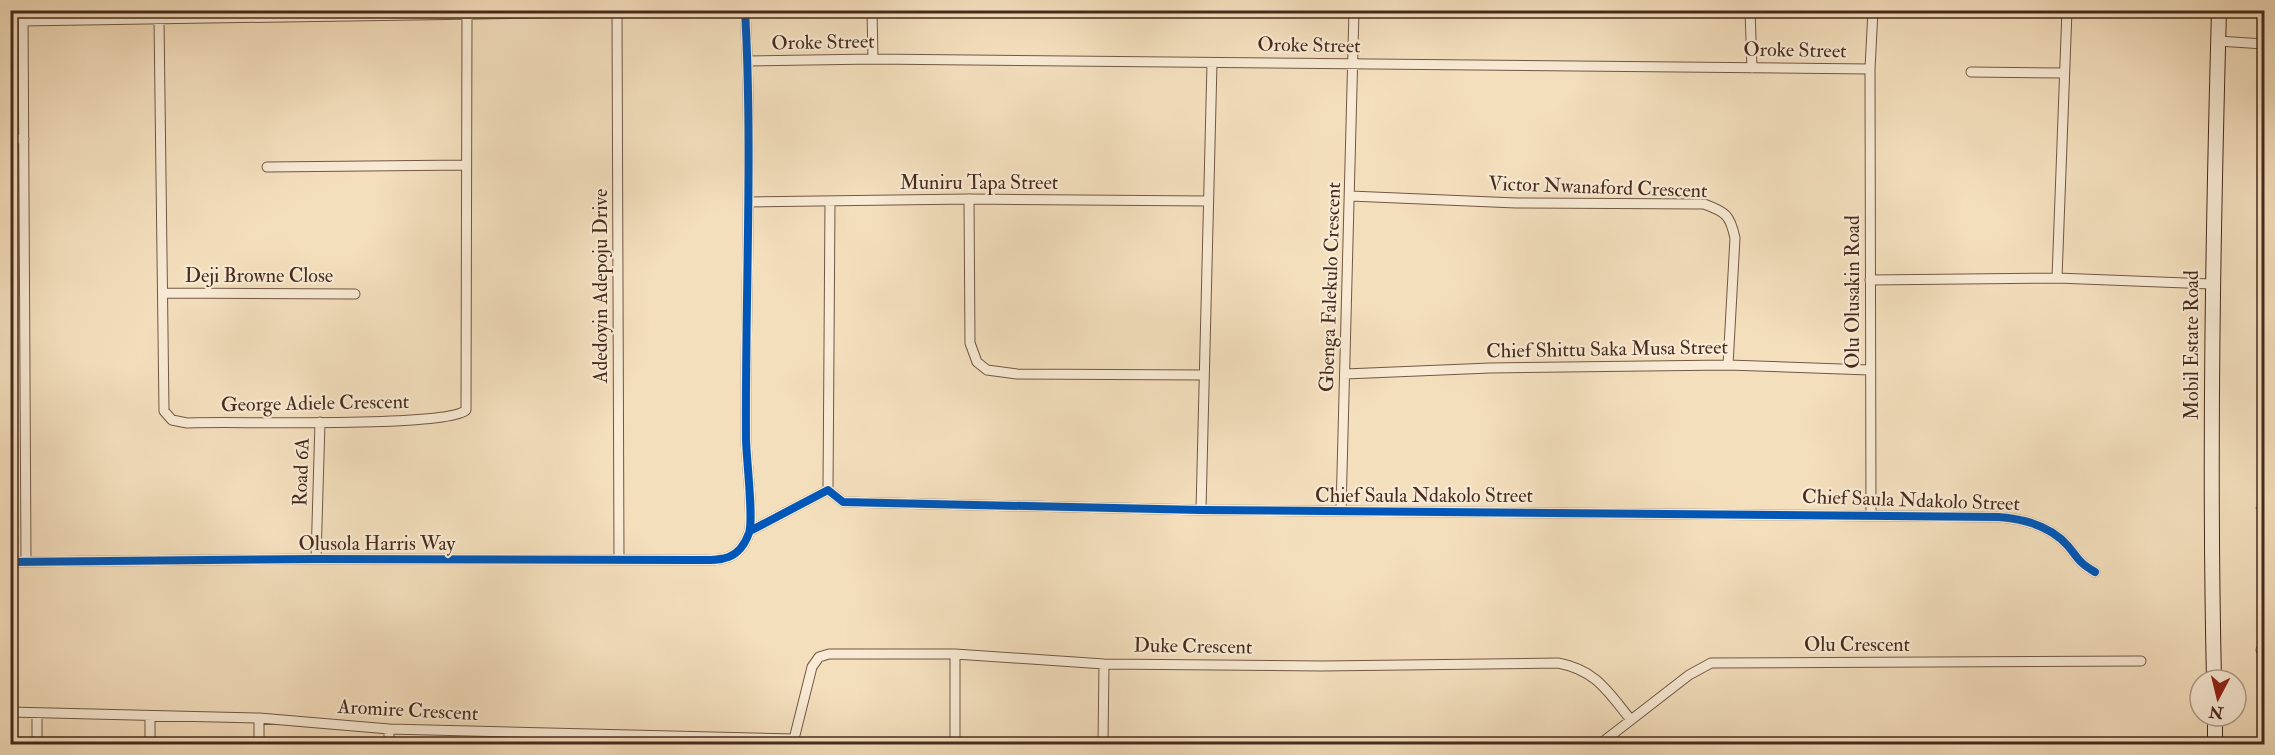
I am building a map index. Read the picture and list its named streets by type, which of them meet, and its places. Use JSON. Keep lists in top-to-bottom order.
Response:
{
  "streets": {
    "main road": ["Mobil Estate Road"],
    "street": [
      "Oroke Street",
      "Muniru Tapa Street",
      "Victor Nwanaford Crescent",
      "Deji Browne Close",
      "Adedoyin Adepoju Drive",
      "Gbenga Falekulo Crescent",
      "Olu Olusakin Road",
      "Chief Shittu Saka Musa Street",
      "George Adiele Crescent",
      "Road 6A",
      "Chief Saula Ndakolo Street",
      "Olusola Harris Way",
      "Olu Crescent",
      "Duke Crescent",
      "Aromire Crescent"
    ]
  },
  "crossings": [
    ["Oroke Street", "Gbenga Falekulo Crescent"],
    ["Oroke Street", "Olu Olusakin Road"],
    ["Victor Nwanaford Crescent", "Gbenga Falekulo Crescent"],
    ["Victor Nwanaford Crescent", "Chief Shittu Saka Musa Street"],
    ["Deji Browne Close", "George Adiele Crescent"],
    ["Adedoyin Adepoju Drive", "Olusola Harris Way"],
    ["Gbenga Falekulo Crescent", "Chief Shittu Saka Musa Street"],
    ["Gbenga Falekulo Crescent", "Chief Saula Ndakolo Street"],
    ["Olu Olusakin Road", "Chief Shittu Saka Musa Street"],
    ["Olu Olusakin Road", "Chief Saula Ndakolo Street"],
    ["George Adiele Crescent", "Road 6A"],
    ["Road 6A", "Olusola Harris Way"],
    ["Olu Crescent", "Duke Crescent"],
    ["Duke Crescent", "Aromire Crescent"]
  ],
  "north": "bottom"
}
